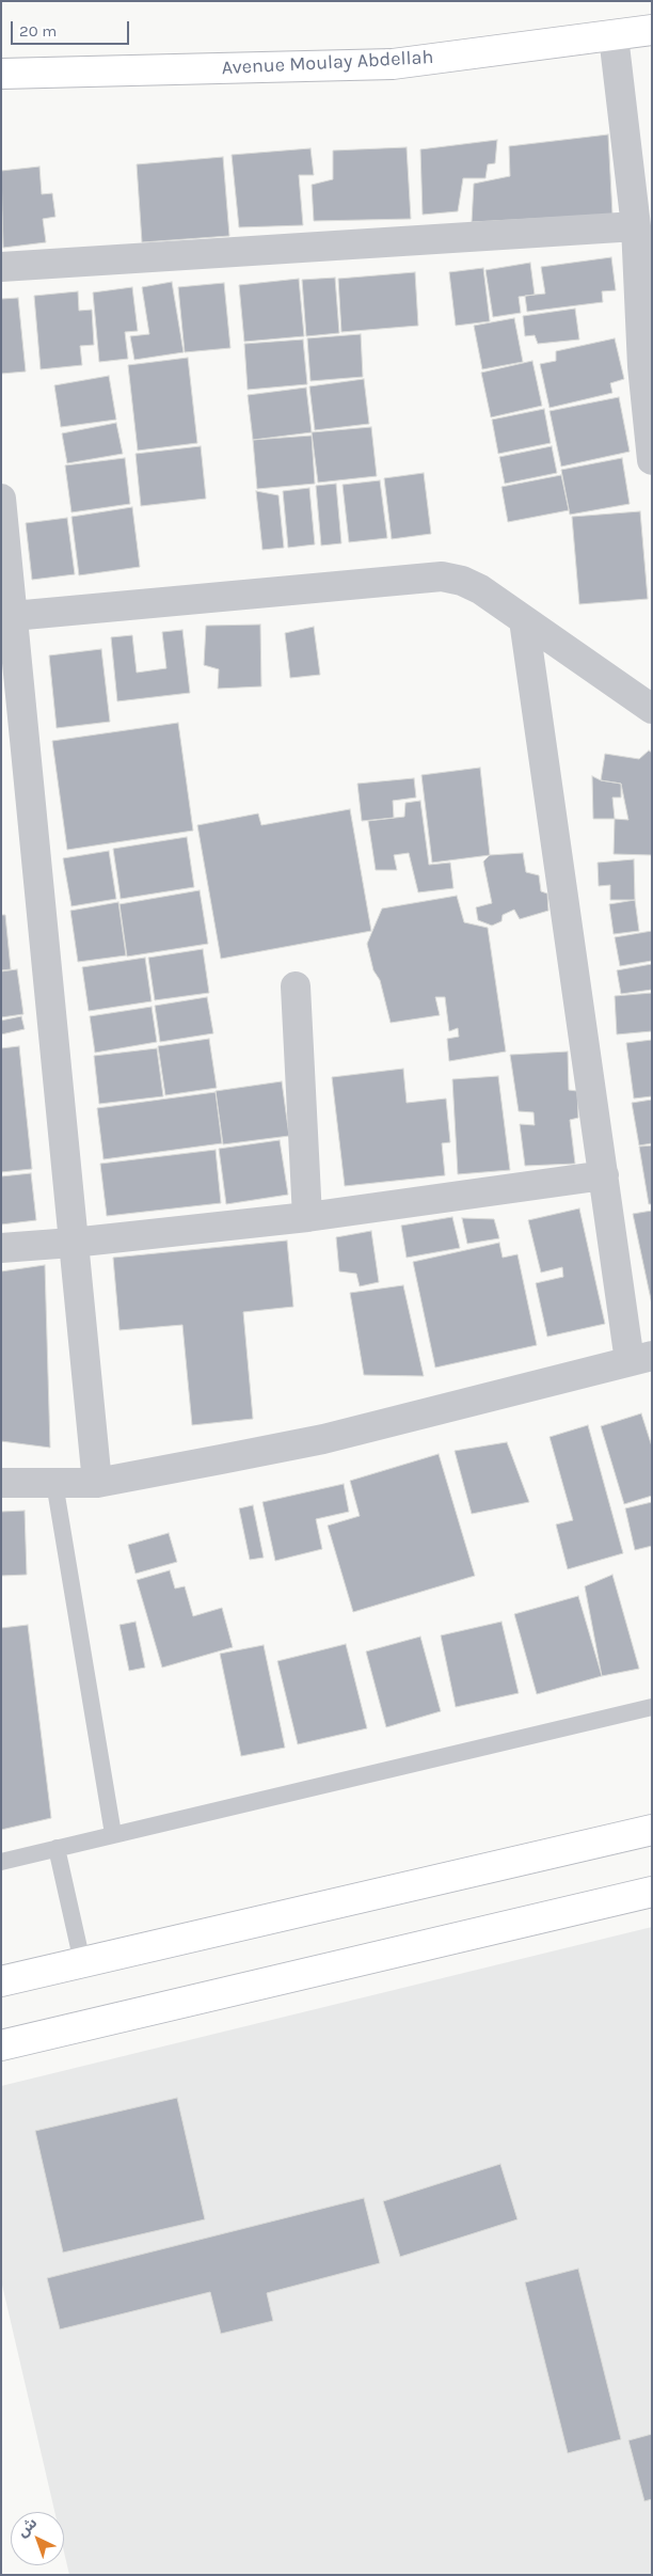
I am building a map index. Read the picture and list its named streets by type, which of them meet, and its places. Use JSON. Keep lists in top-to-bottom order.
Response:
{
  "streets": {
    "main road": ["Avenue Moulay Abdellah"]
  },
  "scale_bar": "20 m",
  "north": "top left"
}
